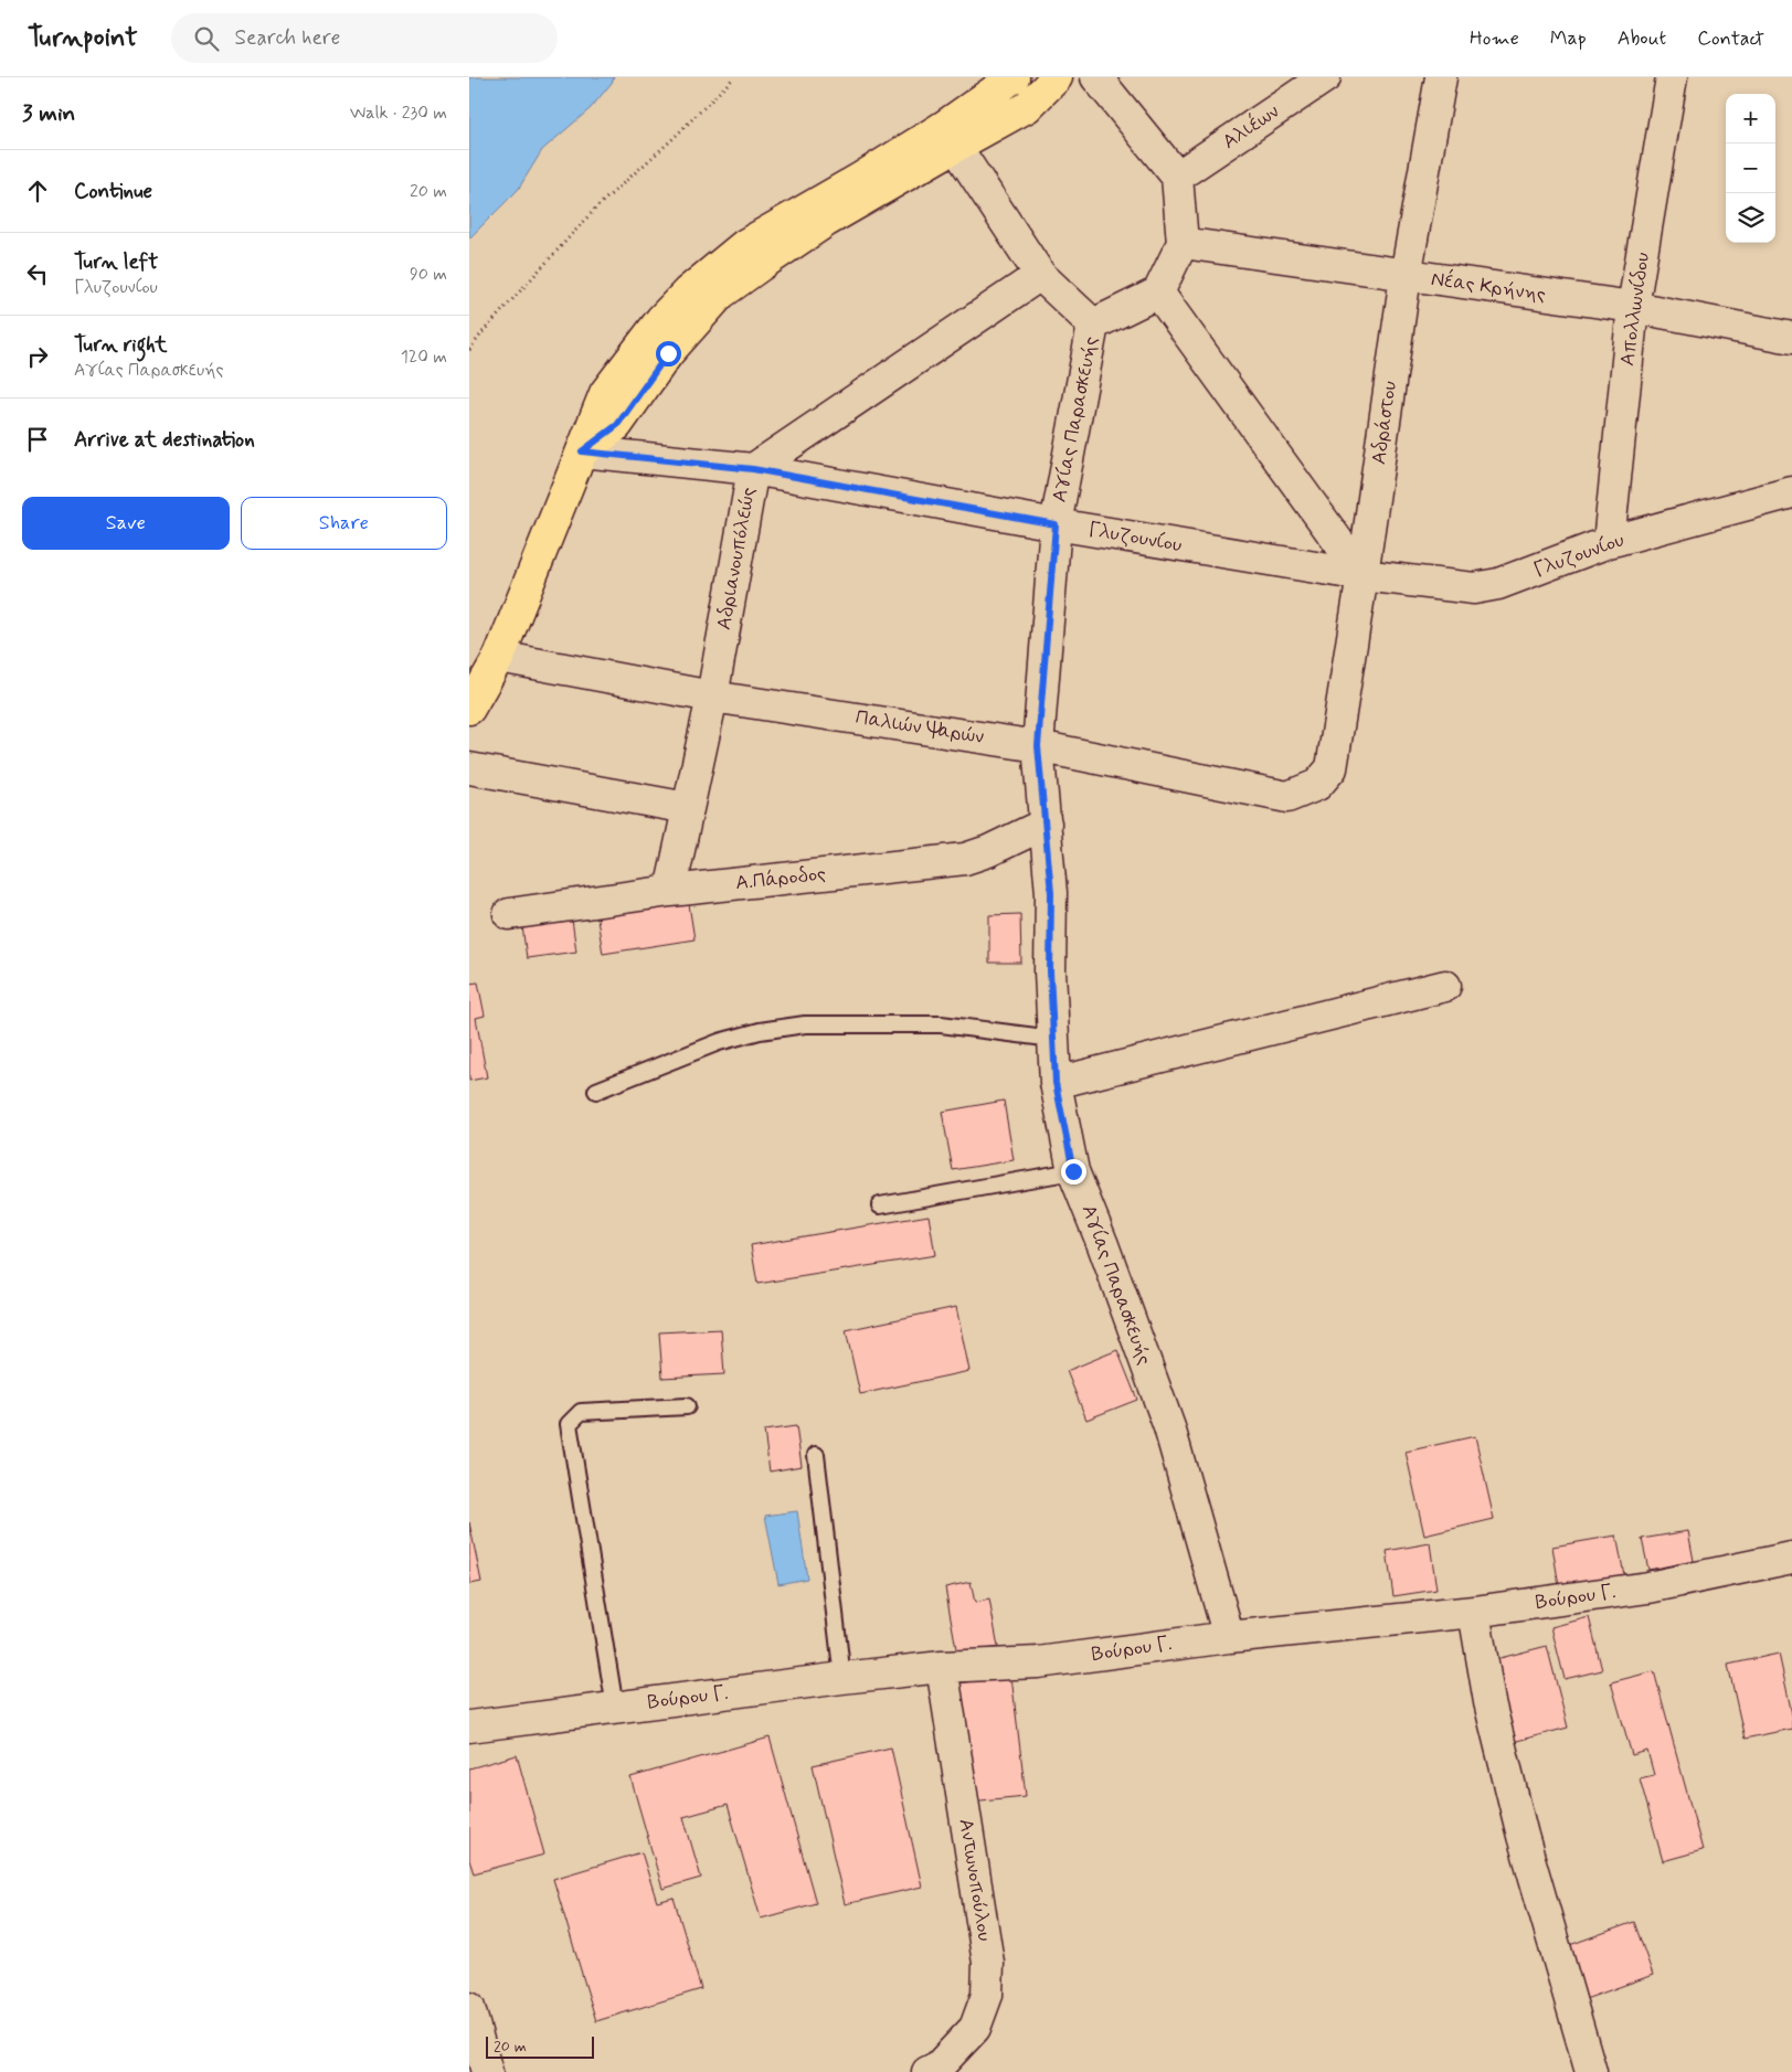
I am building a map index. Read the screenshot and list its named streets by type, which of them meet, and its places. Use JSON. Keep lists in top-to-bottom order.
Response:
{
  "streets": {
    "street": [
      "Αλιέων",
      "Νέας Κρήνης",
      "Απολλωνίδου",
      "Αγίας Παρασκευής",
      "Αδράστου",
      "Γλυζουνίου",
      "Αδριανουπόλεώς",
      "Παλιών Ψαρών",
      "Α.Πάροδος",
      "Βούρου Γ.",
      "Αντωνοπούλου"
    ]
  },
  "crossings": [
    ["Νέας Κρήνης", "Απολλωνίδου"],
    ["Νέας Κρήνης", "Αδράστου"],
    ["Απολλωνίδου", "Γλυζουνίου"],
    ["Αγίας Παρασκευής", "Γλυζουνίου"],
    ["Αγίας Παρασκευής", "Παλιών Ψαρών"],
    ["Αγίας Παρασκευής", "Α.Πάροδος"],
    ["Αγίας Παρασκευής", "Βούρου Γ."],
    ["Αδράστου", "Γλυζουνίου"],
    ["Αδράστου", "Παλιών Ψαρών"],
    ["Γλυζουνίου", "Αδριανουπόλεώς"],
    ["Αδριανουπόλεώς", "Παλιών Ψαρών"],
    ["Αδριανουπόλεώς", "Α.Πάροδος"],
    ["Βούρου Γ.", "Αντωνοπούλου"]
  ],
  "scale_bar": "20 m",
  "page": {
    "header": "Turnpoint",
    "search": "Search here",
    "nav": [
      "Home",
      "Map",
      "About",
      "Contact"
    ],
    "heading": ["3 min", "Walk · 230 m"],
    "map_buttons": ["+", "−"],
    "list": [
      ["Continue", "20 m"],
      ["Turn left", "Γλυζουνίου", "90 m"],
      ["Turn right", "Αγίας Παρασκευής", "120 m"],
      "Arrive at destination"
    ],
    "buttons": ["Save", "Share"],
    "scale": "20 m"
  }
}
